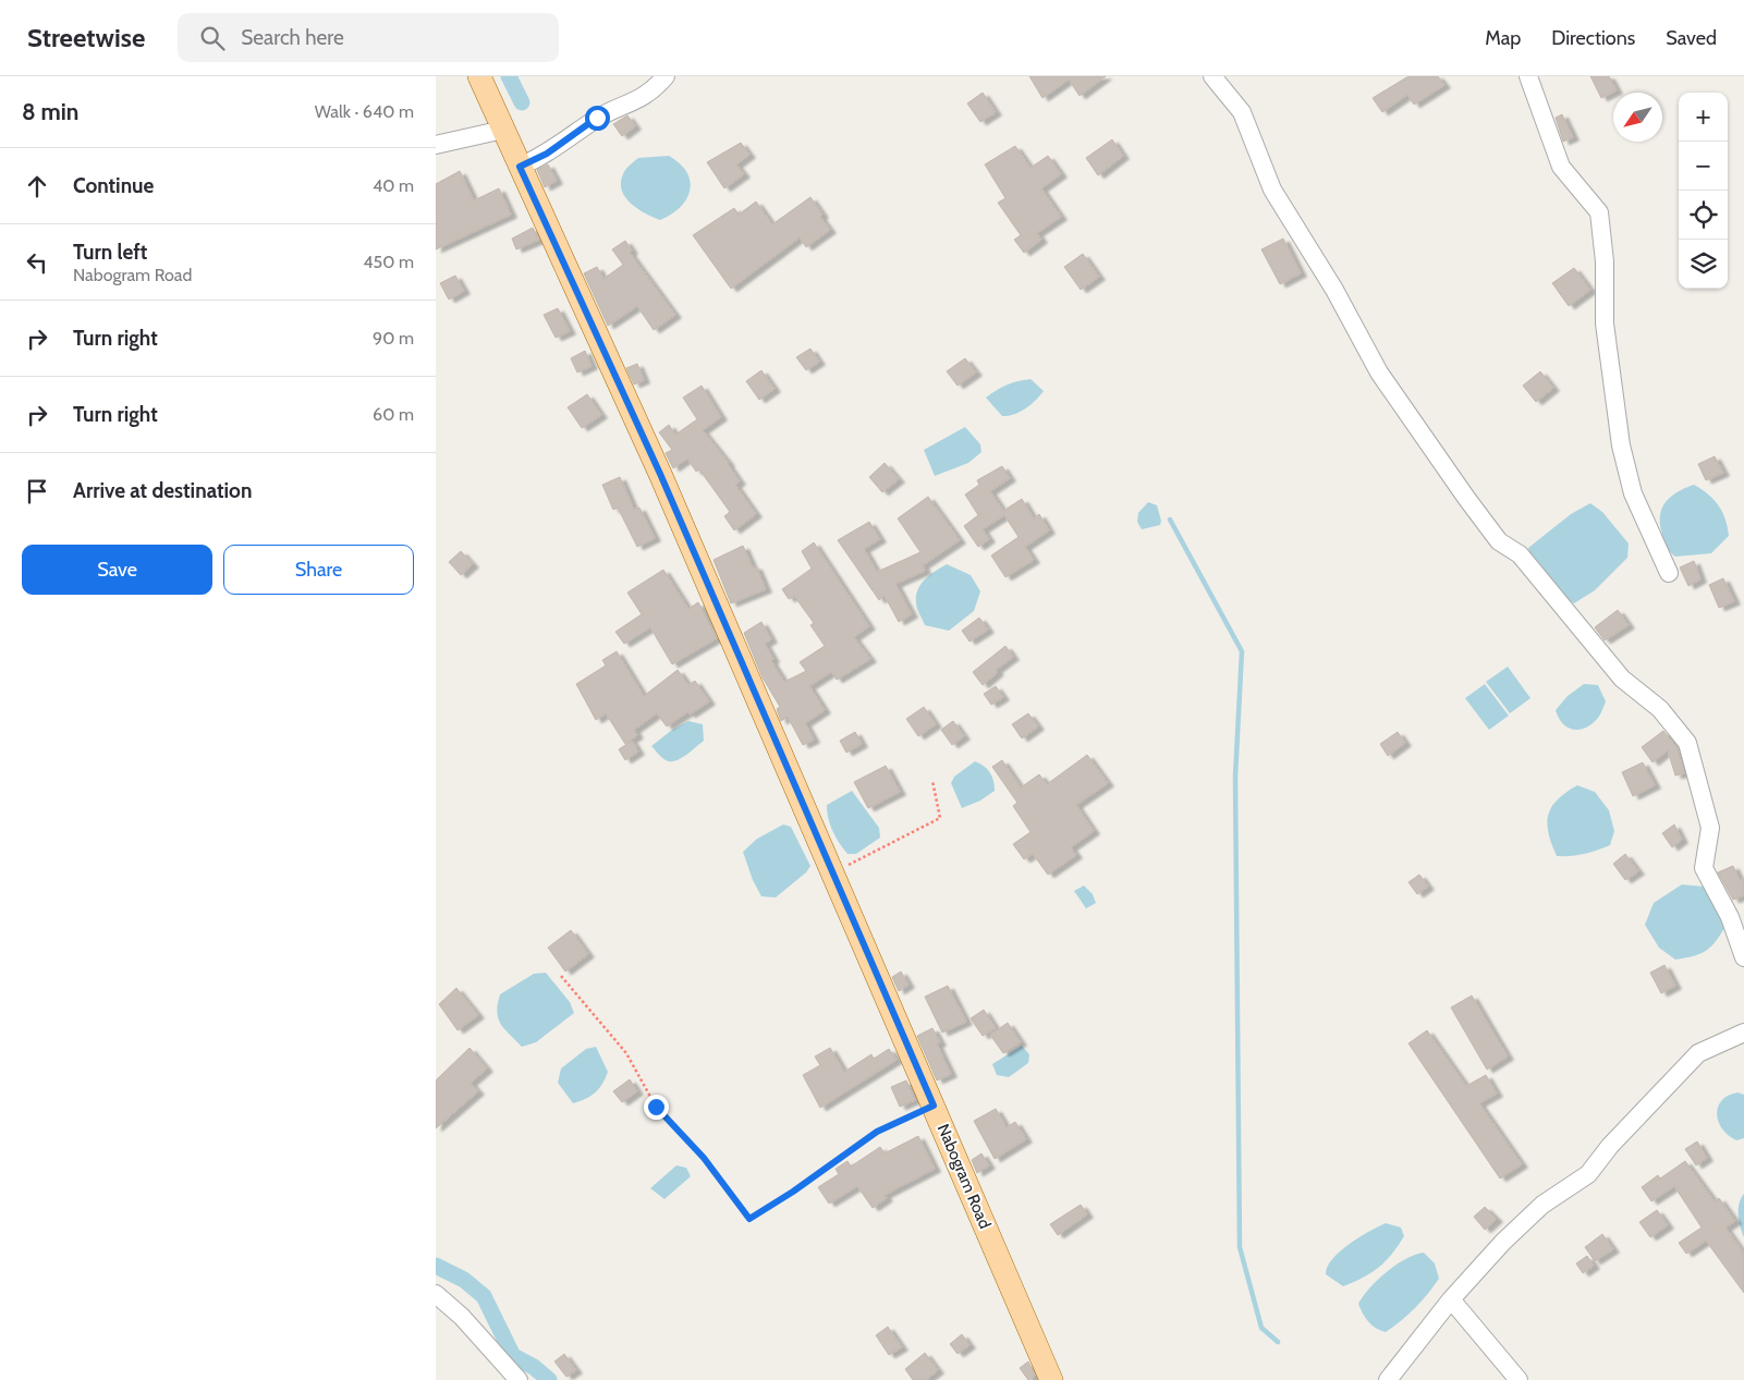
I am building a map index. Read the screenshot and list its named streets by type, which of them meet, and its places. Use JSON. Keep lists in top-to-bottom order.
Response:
{
  "streets": {
    "main road": ["Nabogram Road"]
  },
  "north": "bottom left",
  "page": {
    "header": "Streetwise",
    "search": "Search here",
    "nav": ["Map", "Directions", "Saved"],
    "heading": ["8 min", "Walk · 640 m"],
    "map_buttons": ["+", "−"],
    "list": [
      ["Continue", "40 m"],
      ["Turn left", "Nabogram Road", "450 m"],
      ["Turn right", "90 m"],
      ["Turn right", "60 m"],
      "Arrive at destination"
    ],
    "buttons": ["Save", "Share"]
  }
}
